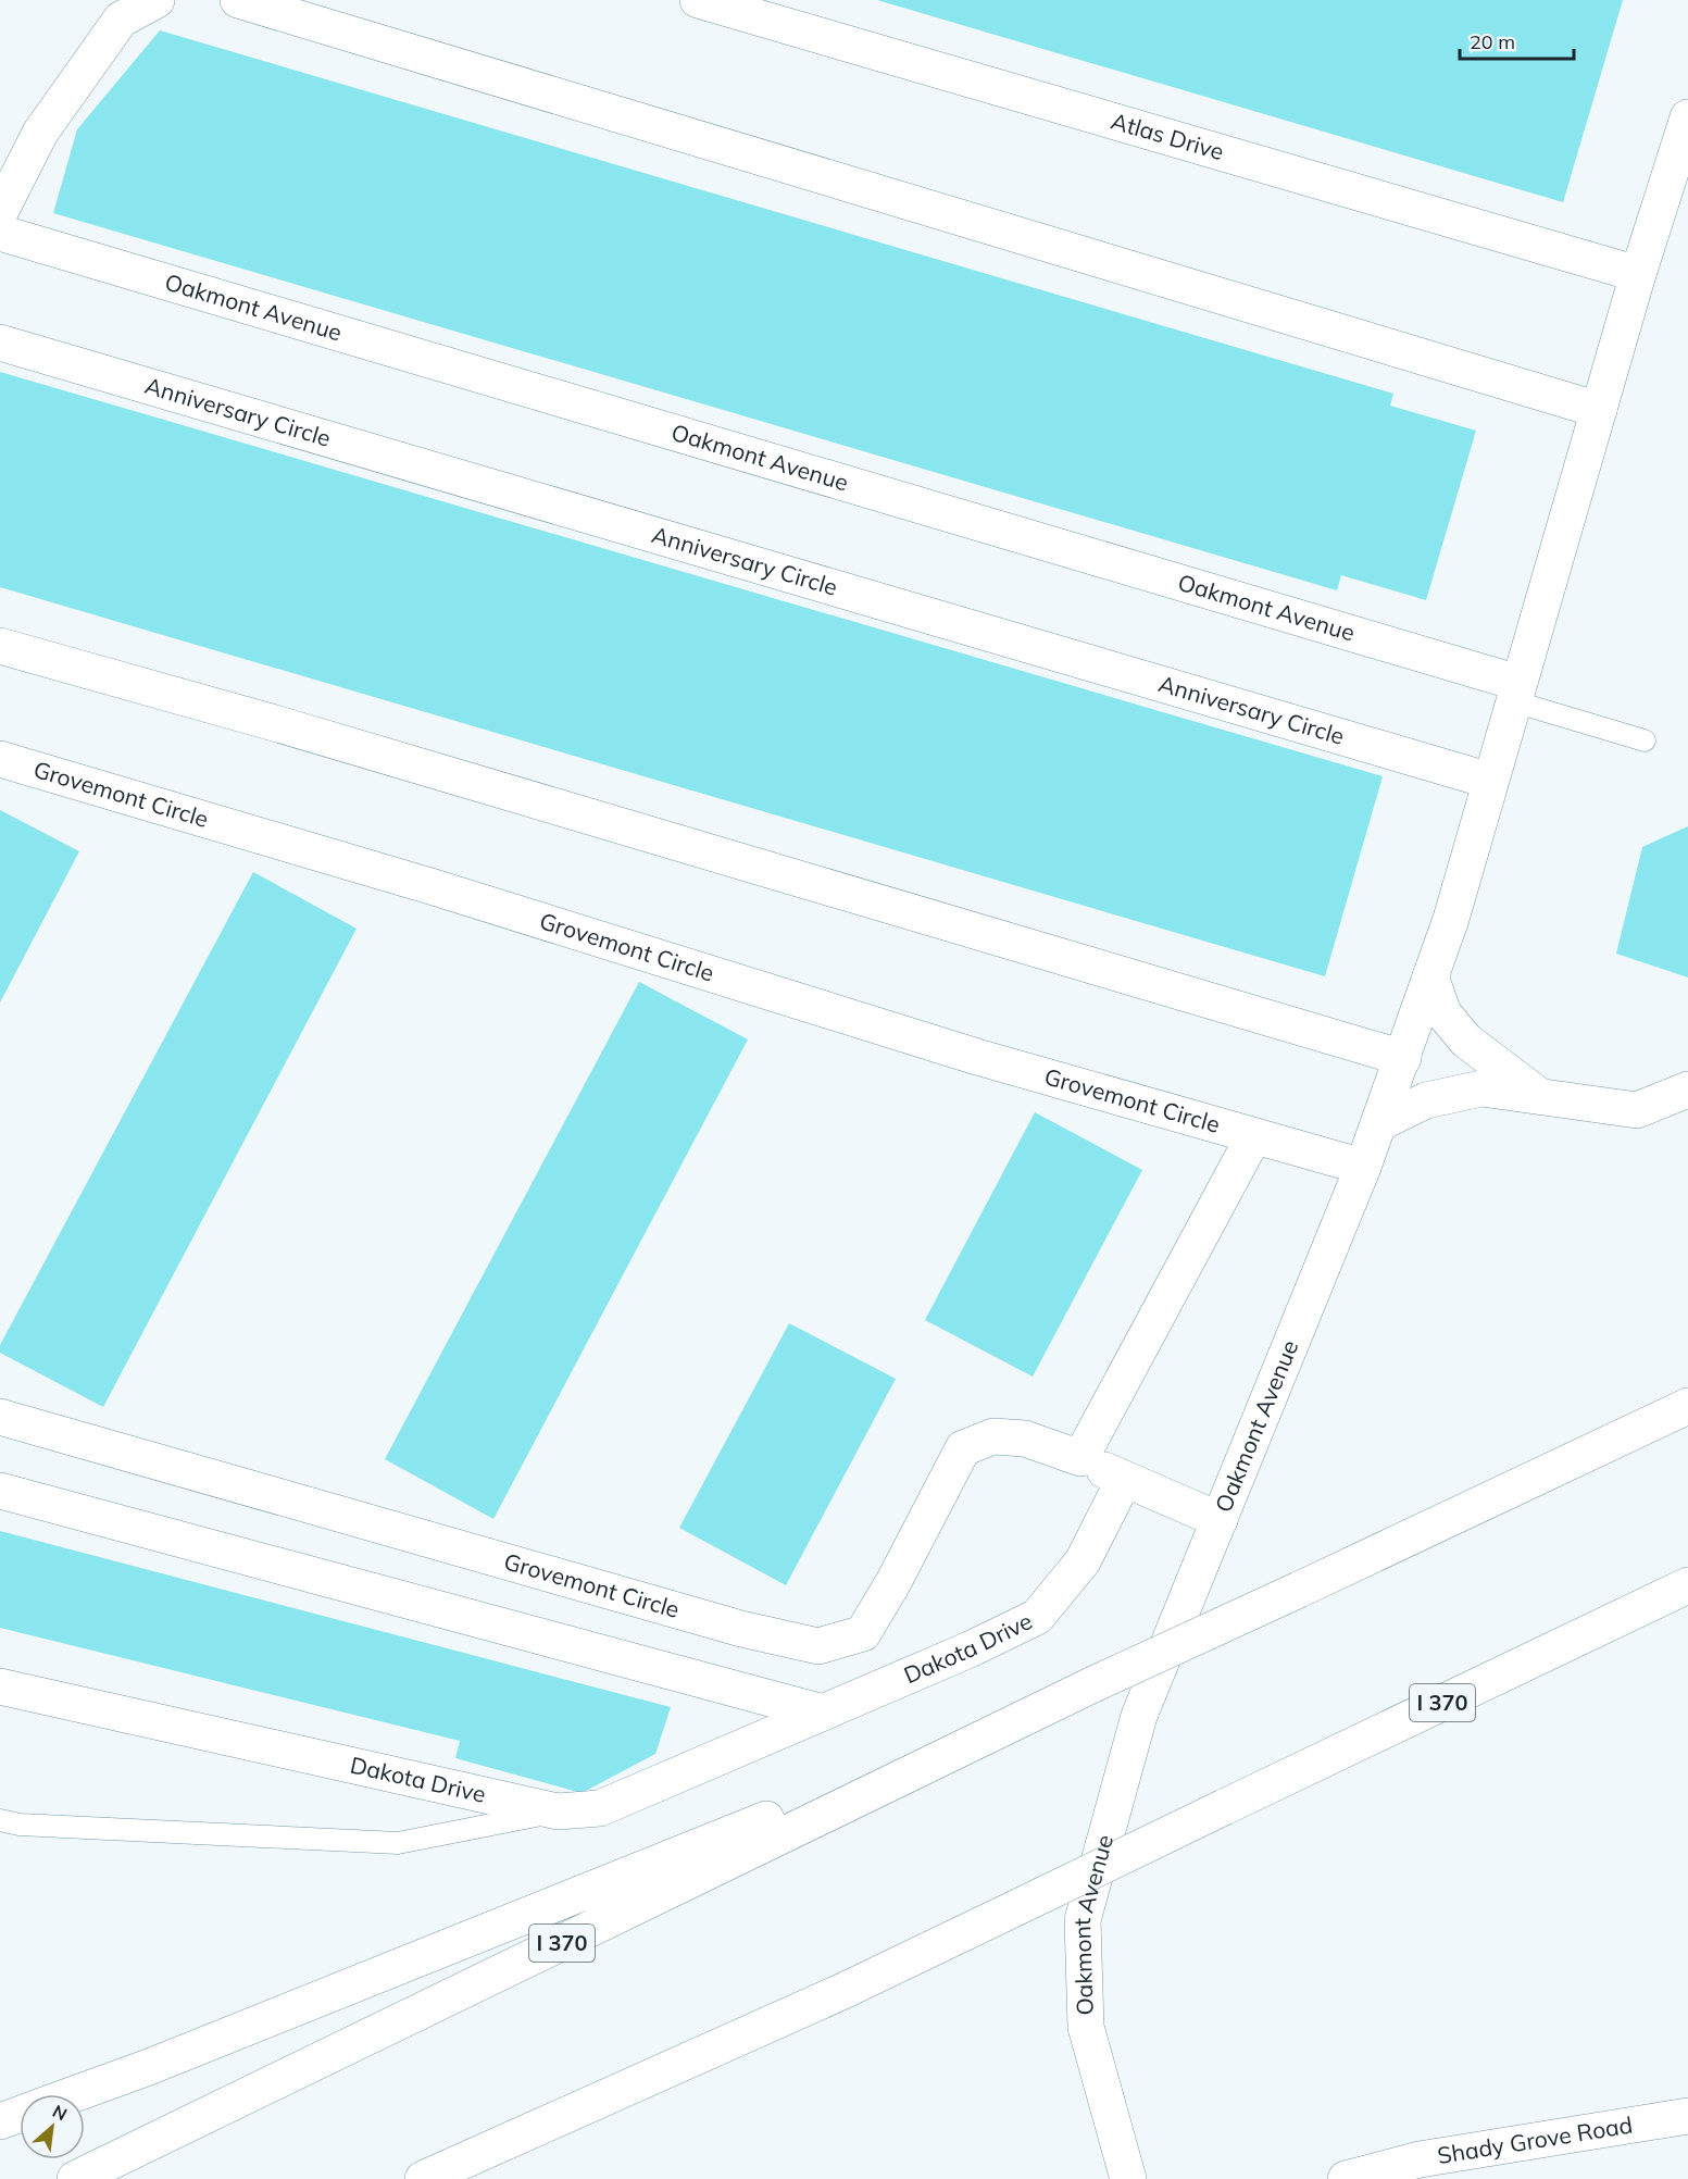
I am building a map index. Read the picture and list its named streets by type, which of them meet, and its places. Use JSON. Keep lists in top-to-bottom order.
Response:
{
  "streets": {
    "main road": [
      "Atlas Drive",
      "Oakmont Avenue",
      "Anniversary Circle",
      "Grovemont Circle",
      "Dakota Drive",
      "I 370",
      "Shady Grove Road"
    ]
  },
  "crossings": [
    ["Atlas Drive", "Oakmont Avenue"],
    ["Oakmont Avenue", "Anniversary Circle"],
    ["Oakmont Avenue", "Grovemont Circle"],
    ["Grovemont Circle", "Dakota Drive"]
  ],
  "scale_bar": "20 m",
  "north": "top right"
}
